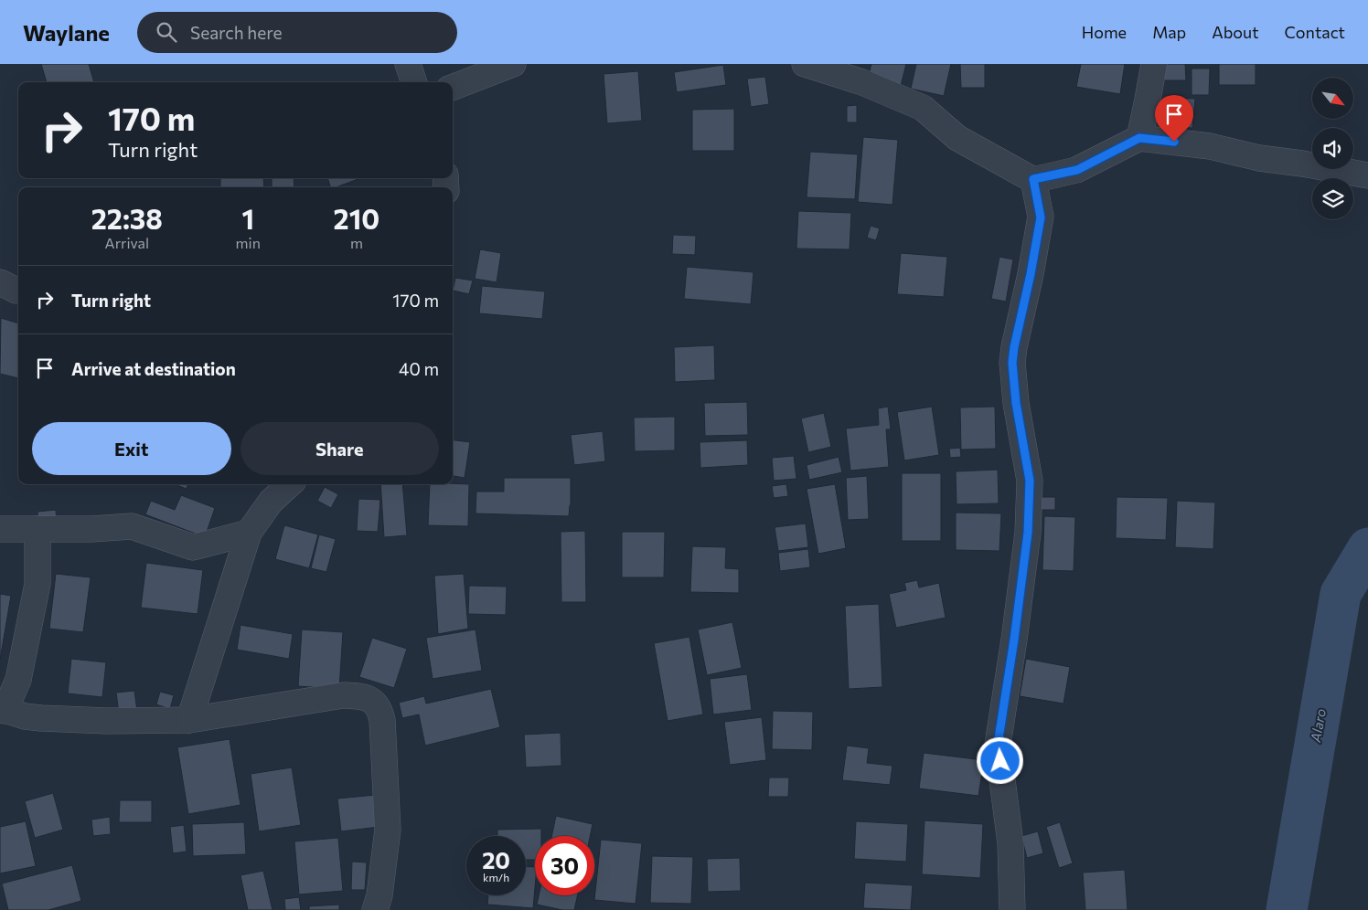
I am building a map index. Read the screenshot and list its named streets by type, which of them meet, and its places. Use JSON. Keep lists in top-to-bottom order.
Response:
{
  "water": ["Alaro"],
  "north": "bottom right",
  "page": {
    "header": "Waylane",
    "search": "Search here",
    "nav": [
      "Home",
      "Map",
      "About",
      "Contact"
    ],
    "turn": ["170 m", "Turn right"],
    "eta": [
      "22:38",
      "Arrival",
      "1",
      "min",
      "210",
      "m"
    ],
    "list": [
      {
        "name": "Turn right",
        "value": "170 m"
      },
      {
        "name": "Arrive at destination",
        "value": "40 m"
      }
    ],
    "buttons": ["Exit", "Share"],
    "speed": "20 km/h",
    "limit": "30"
  }
}
